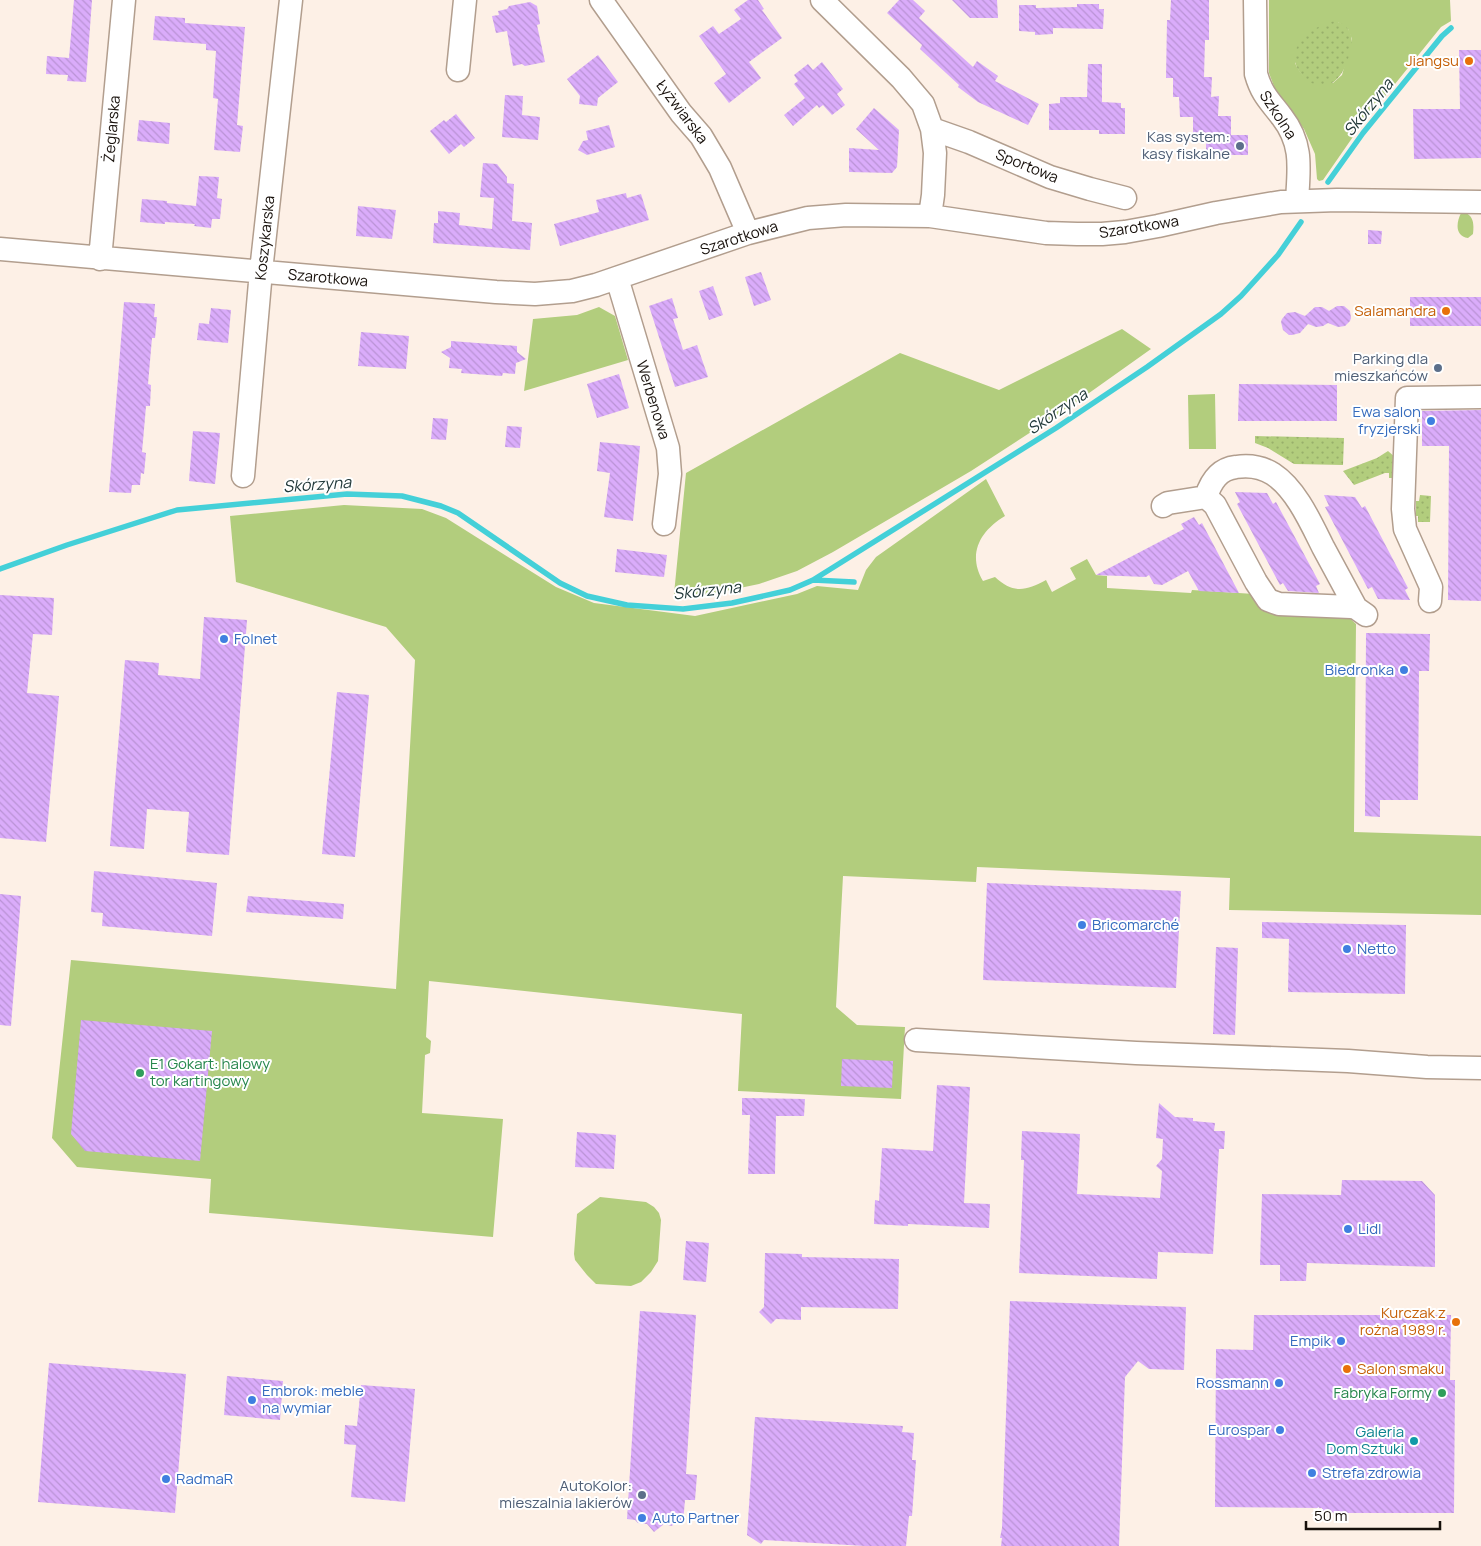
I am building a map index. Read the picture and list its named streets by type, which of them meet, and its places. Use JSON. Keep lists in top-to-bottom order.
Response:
{
  "streets": {
    "street": [
      "Łyżwiarska",
      "Szkolna",
      "Żeglarska",
      "Sportowa",
      "Szarotkowa",
      "Koszykarska",
      "Werbenowa"
    ]
  },
  "crossings": [
    ["Łyżwiarska", "Szarotkowa"],
    ["Szkolna", "Szarotkowa"],
    ["Żeglarska", "Szarotkowa"],
    ["Szarotkowa", "Koszykarska"],
    ["Szarotkowa", "Werbenowa"]
  ],
  "water": ["Skórzyna"],
  "places": [
    "Jiangsu",
    "Kas system: kasy fiskalne",
    "Salamandra",
    "Parking dla mieszkańców",
    "Ewa salon fryzjerski",
    "Folnet",
    "Biedronka",
    "Bricomarché",
    "Netto",
    "E1 Gokart: halowy tor kartingowy",
    "Lidl",
    "Kurczak z rożna 1989 r.",
    "Empik",
    "Salon smaku",
    "Rossmann",
    "Fabryka Formy",
    "Embrok: meble na wymiar",
    "Eurospar",
    "Galeria Dom Sztuki",
    "Strefa zdrowia",
    "RadmaR",
    "AutoKolor: mieszalnia lakierów",
    "Auto Partner"
  ],
  "scale_bar": "50 m"
}
